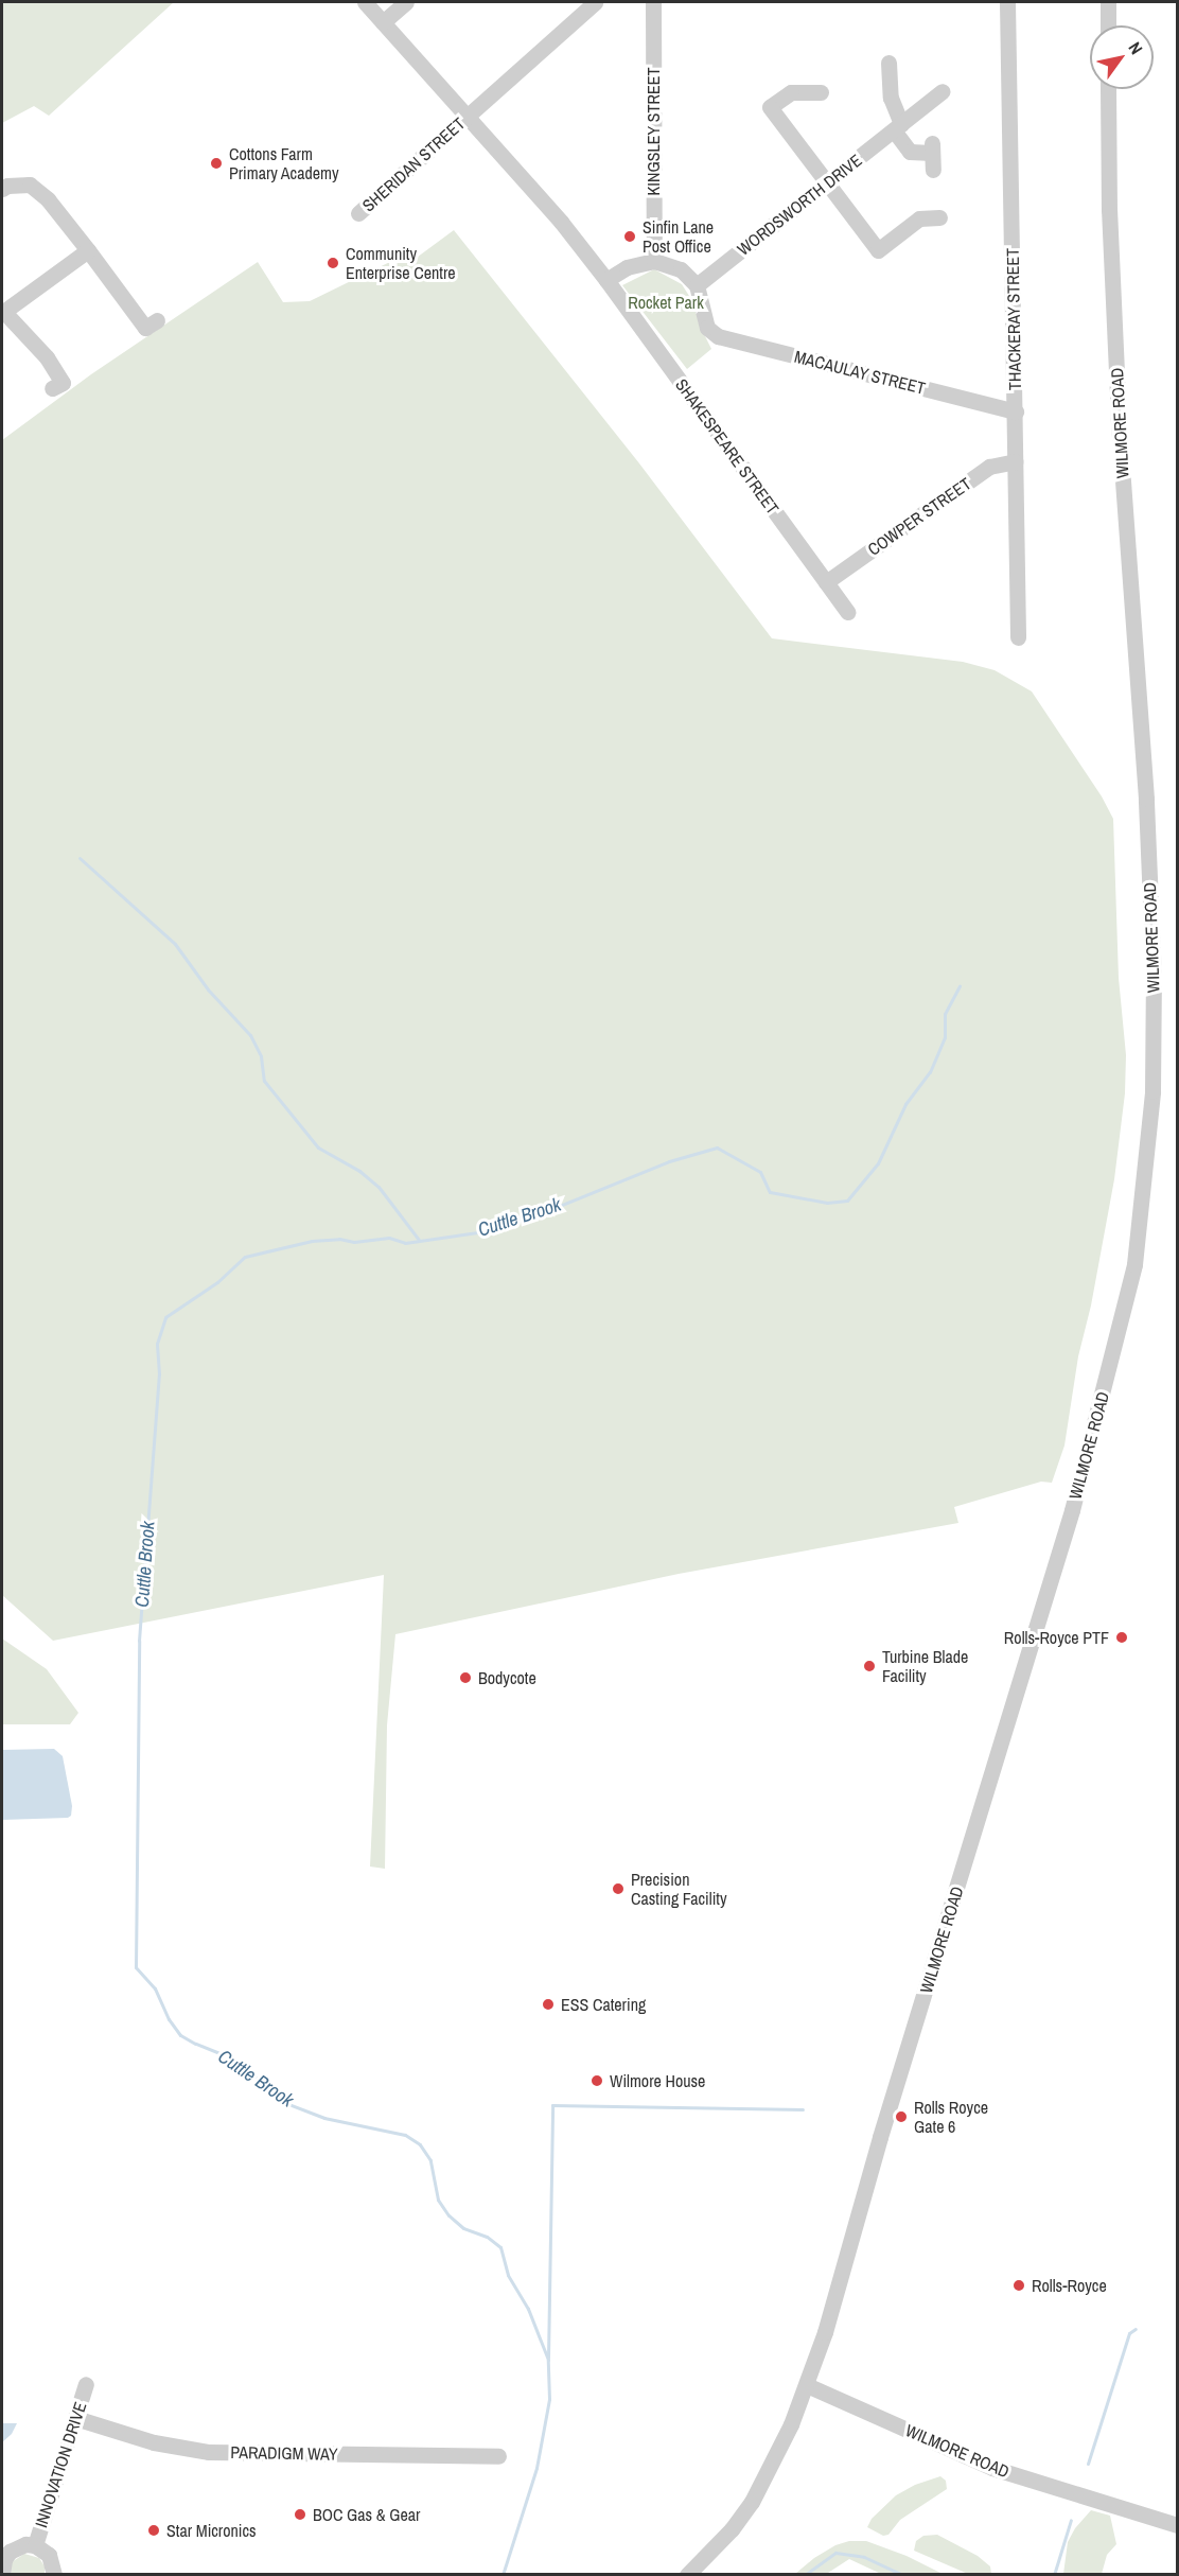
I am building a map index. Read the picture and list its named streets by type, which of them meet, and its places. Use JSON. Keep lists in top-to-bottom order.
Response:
{
  "streets": {
    "street": [
      "KINGSLEY STREET",
      "SHERIDAN STREET",
      "WORDSWORTH DRIVE",
      "THACKERAY STREET",
      "MACAULAY STREET",
      "WILMORE ROAD",
      "SHAKESPEARE STREET",
      "COWPER STREET",
      "PARADIGM WAY",
      "INNOVATION DRIVE"
    ]
  },
  "crossings": [
    ["SHERIDAN STREET", "SHAKESPEARE STREET"],
    ["WORDSWORTH DRIVE", "MACAULAY STREET"],
    ["THACKERAY STREET", "MACAULAY STREET"],
    ["THACKERAY STREET", "COWPER STREET"],
    ["SHAKESPEARE STREET", "COWPER STREET"],
    ["PARADIGM WAY", "INNOVATION DRIVE"]
  ],
  "water": ["Cuttle Brook"],
  "parks": ["Rocket Park"],
  "places": [
    "Cottons Farm Primary Academy",
    "Sinfin Lane Post Office",
    "Community Enterprise Centre",
    "Rolls-Royce PTF",
    "Turbine Blade Facility",
    "Bodycote",
    "Precision Casting Facility",
    "ESS Catering",
    "Wilmore House",
    "Rolls Royce Gate 6",
    "Rolls-Royce",
    "BOC Gas & Gear",
    "Star Micronics"
  ],
  "north": "top right"
}
